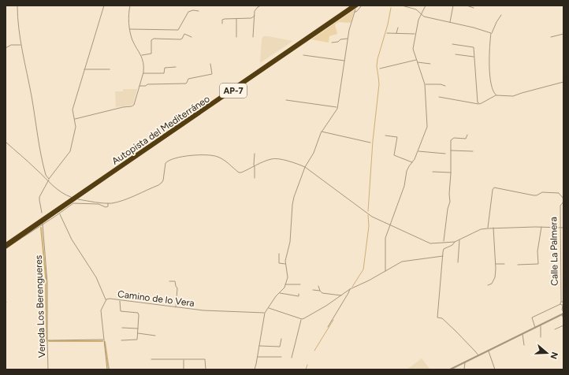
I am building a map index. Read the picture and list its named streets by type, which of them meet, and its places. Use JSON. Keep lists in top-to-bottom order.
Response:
{
  "streets": {
    "highway": ["AP-7", "Autopista del Mediterráneo"],
    "street": ["Calle La Palmera", "Camino de lo Vera", "Vereda Los Berengueres"]
  },
  "north": "right"
}
